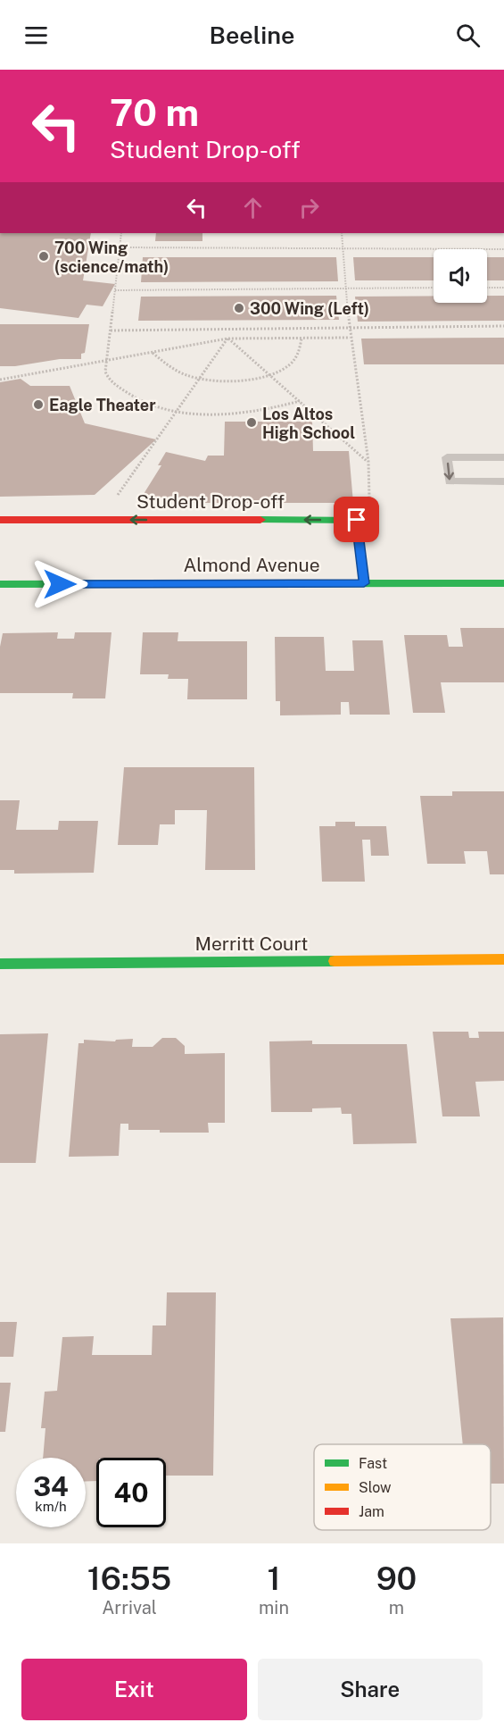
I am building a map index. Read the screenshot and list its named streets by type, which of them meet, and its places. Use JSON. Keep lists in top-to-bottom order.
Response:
{
  "streets": {
    "street": ["Student Drop-off", "Almond Avenue", "Merritt Court"]
  },
  "one_way": ["Student Drop-off"],
  "places": [
    "700 Wing (science/math)",
    "300 Wing (Left)",
    "Eagle Theater",
    "Los Altos High School"
  ],
  "legend": ["Fast", "Slow", "Jam"],
  "page": {
    "header": "Beeline",
    "turn": ["70 m", "Student Drop-off"],
    "speed": "34 km/h",
    "limit": "40",
    "eta": [
      "16:55",
      "Arrival",
      "1",
      "min",
      "90",
      "m"
    ],
    "buttons": ["Exit", "Share"]
  }
}
